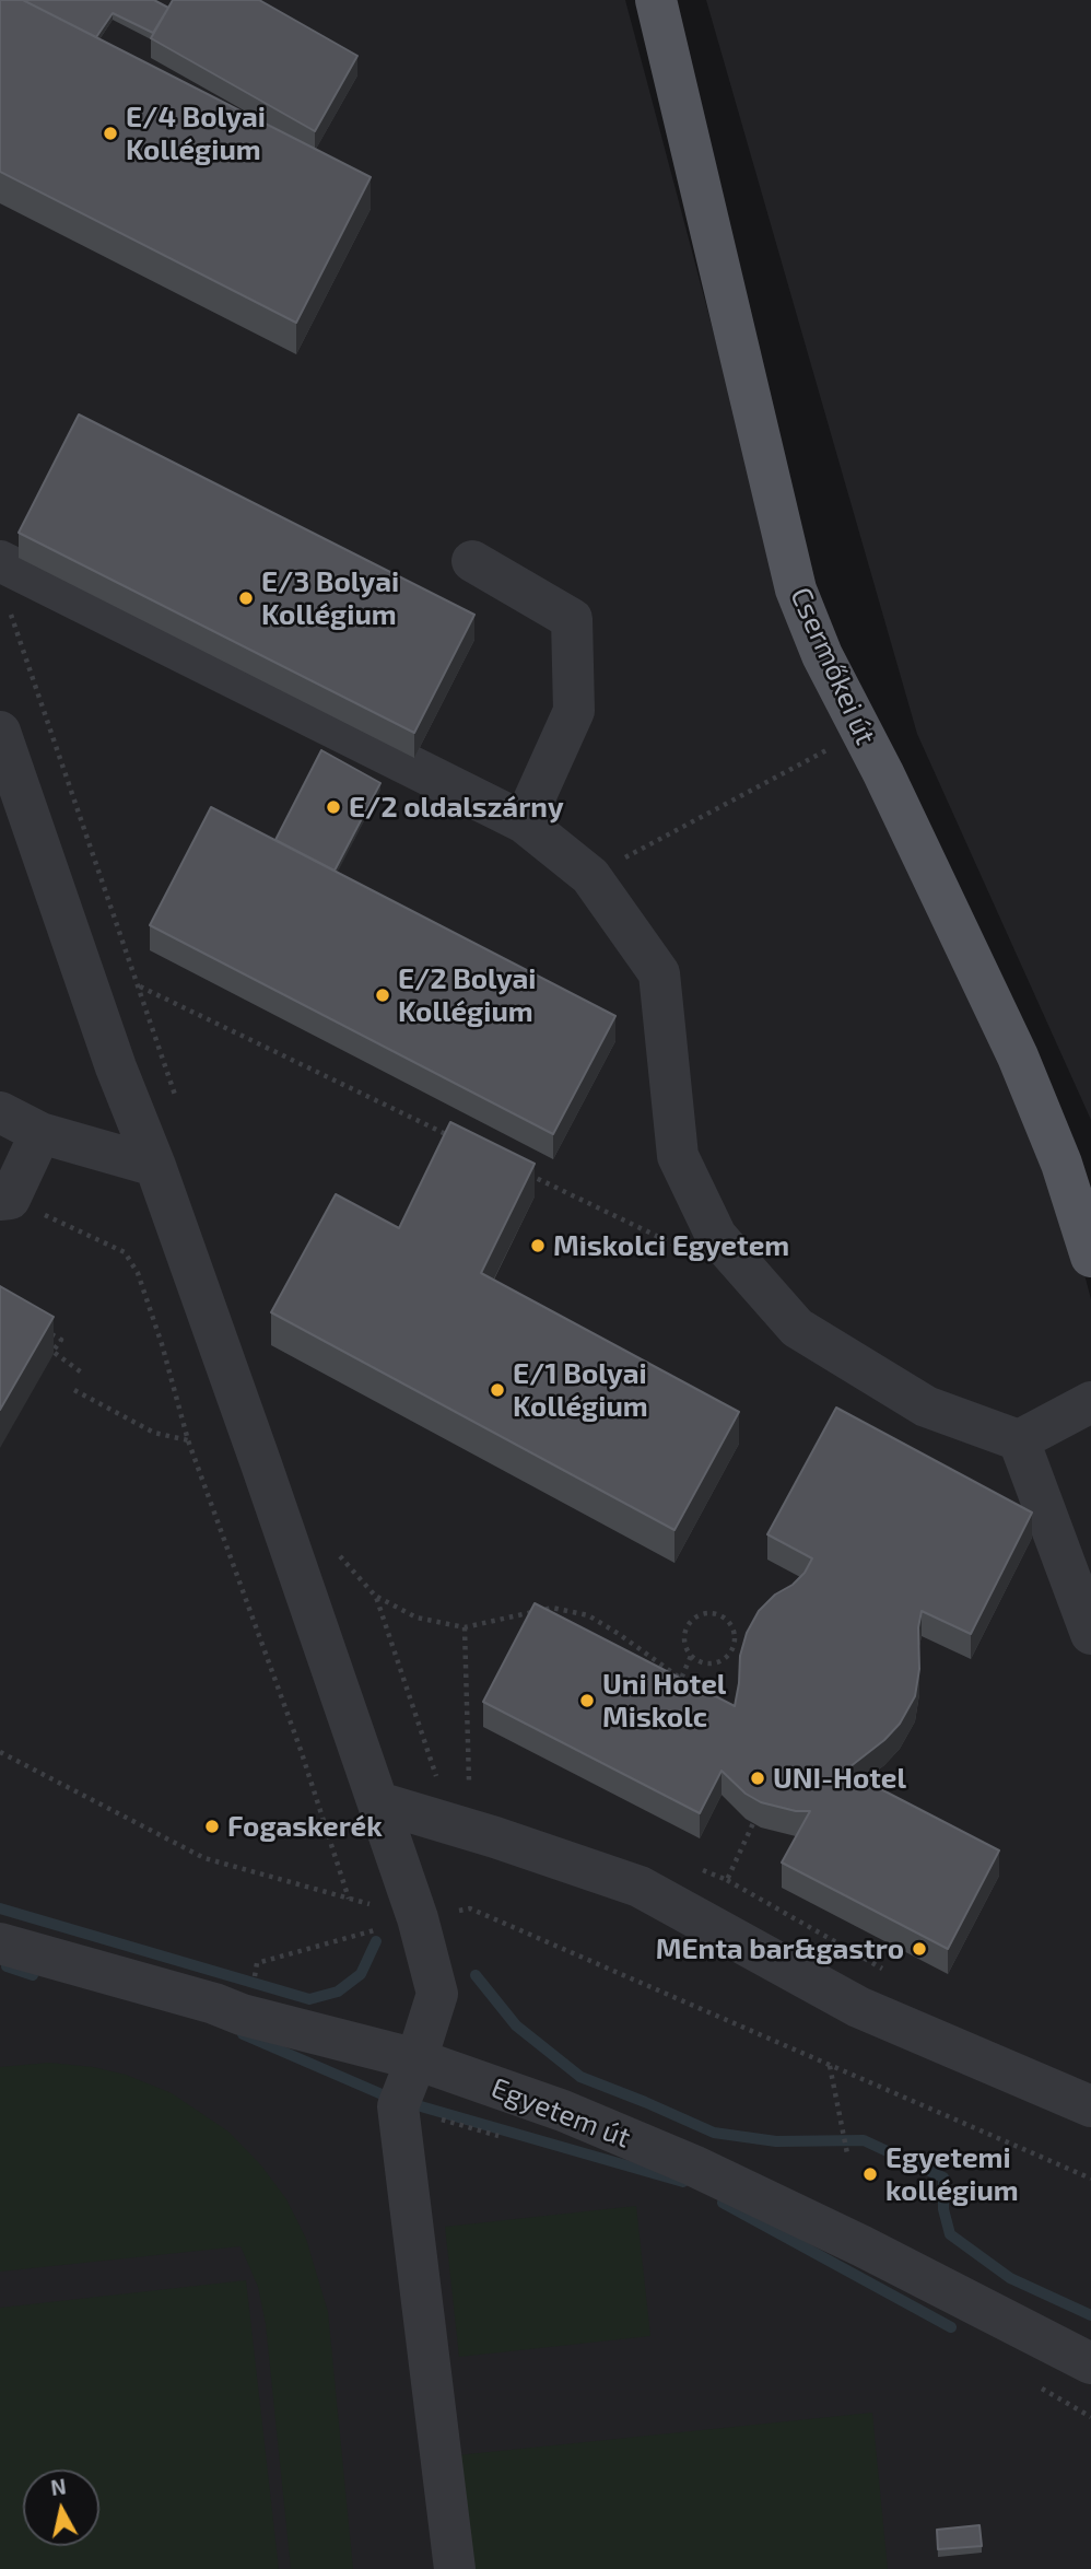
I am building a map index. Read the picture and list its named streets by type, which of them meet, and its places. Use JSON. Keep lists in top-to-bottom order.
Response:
{
  "streets": {
    "main road": ["Csermőkei út"],
    "street": ["Egyetem út"]
  },
  "places": [
    "E/4 Bolyai Kollégium",
    "E/3 Bolyai Kollégium",
    "E/2 oldalszárny",
    "E/2 Bolyai Kollégium",
    "Miskolci Egyetem",
    "E/1 Bolyai Kollégium",
    "Uni Hotel Miskolc",
    "UNI-Hotel",
    "Fogaskerék",
    "MEnta bar&gastro",
    "Egyetemi kollégium"
  ],
  "north": "top"
}
